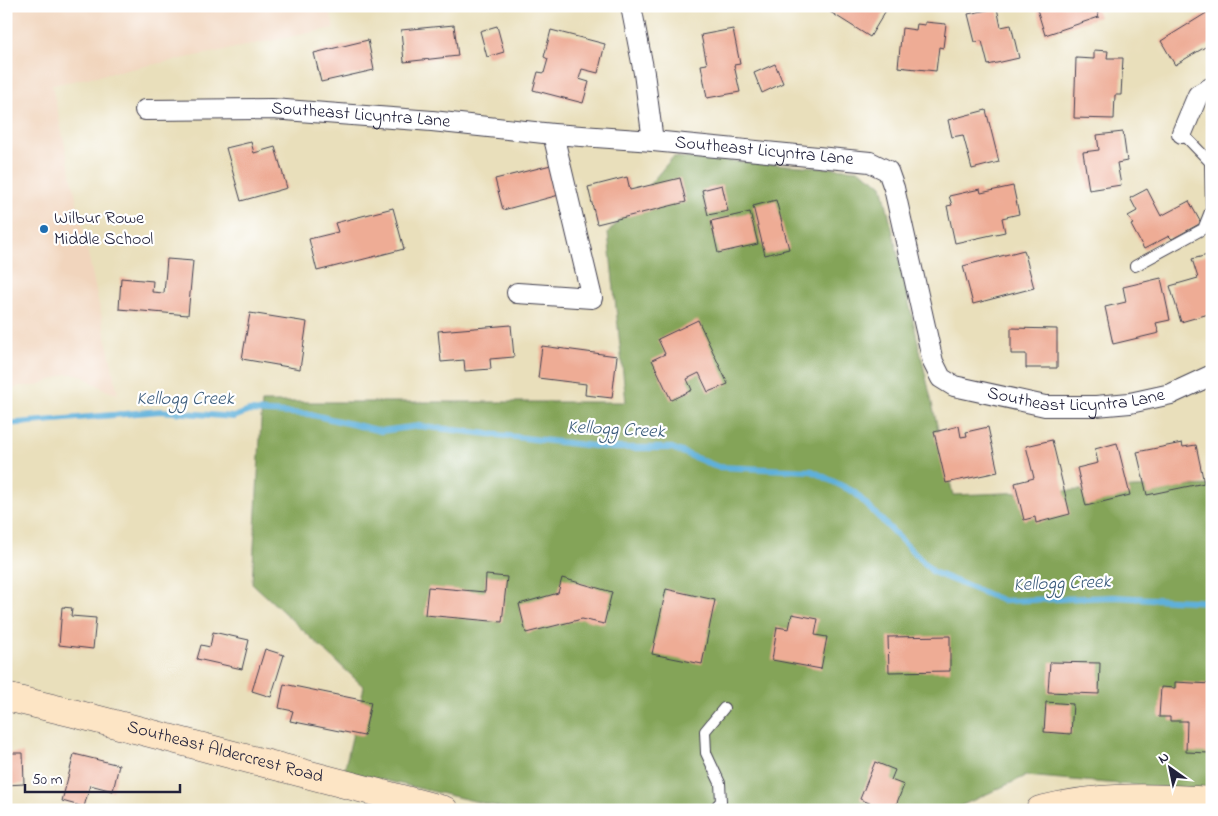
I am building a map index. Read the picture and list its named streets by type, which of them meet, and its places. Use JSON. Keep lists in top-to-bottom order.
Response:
{
  "streets": {
    "street": ["Southeast Licyntra Lane", "Southeast Aldercrest Road"]
  },
  "water": ["Kellogg Creek"],
  "places": ["Wilbur Rowe Middle School"],
  "scale_bar": "50 m",
  "north": "top left"
}
